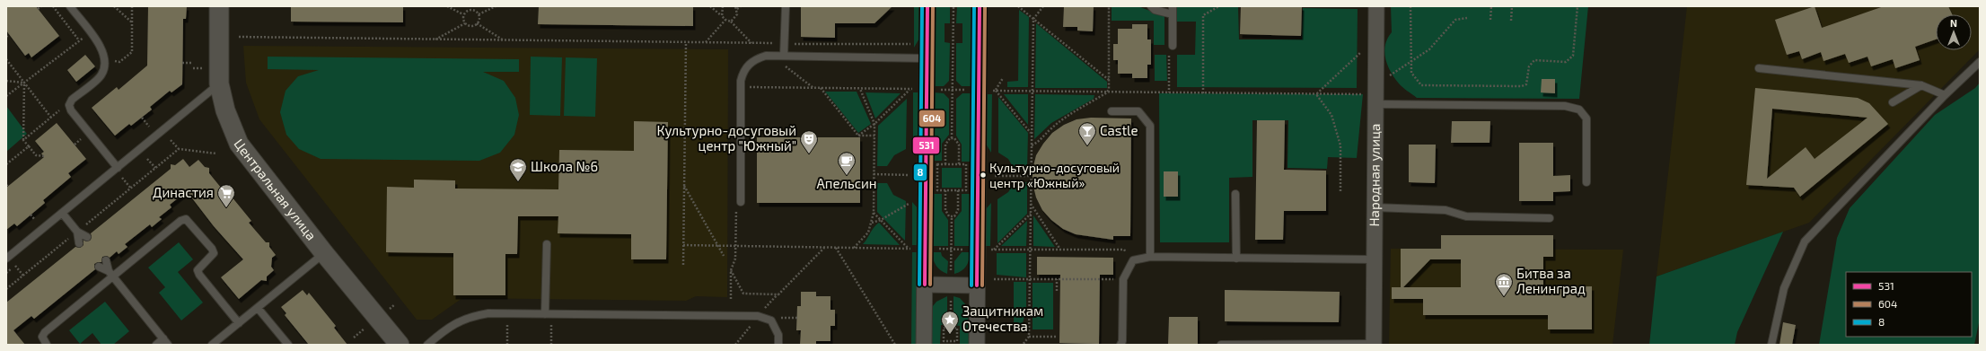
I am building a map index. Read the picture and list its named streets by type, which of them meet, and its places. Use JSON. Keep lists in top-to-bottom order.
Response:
{
  "streets": {
    "street": ["Народная улица", "Центральная улица"]
  },
  "places": {
    "bar": ["Castle"],
    "theatre": ["Культурно-досуговый центр \"Южный\""],
    "other": ["Культурно-досуговый центр «Южный»"],
    "cafe": ["Апельсин"],
    "school or university": ["Школа №6"],
    "supermarket": ["Династия"],
    "museum": ["Битва за Ленинград"],
    "place": ["Защитникам Отечества"]
  },
  "lines": ["transit line 531", "transit line 604", "transit line 8"],
  "legend": ["531", "604", "8"],
  "north": "top"
}
